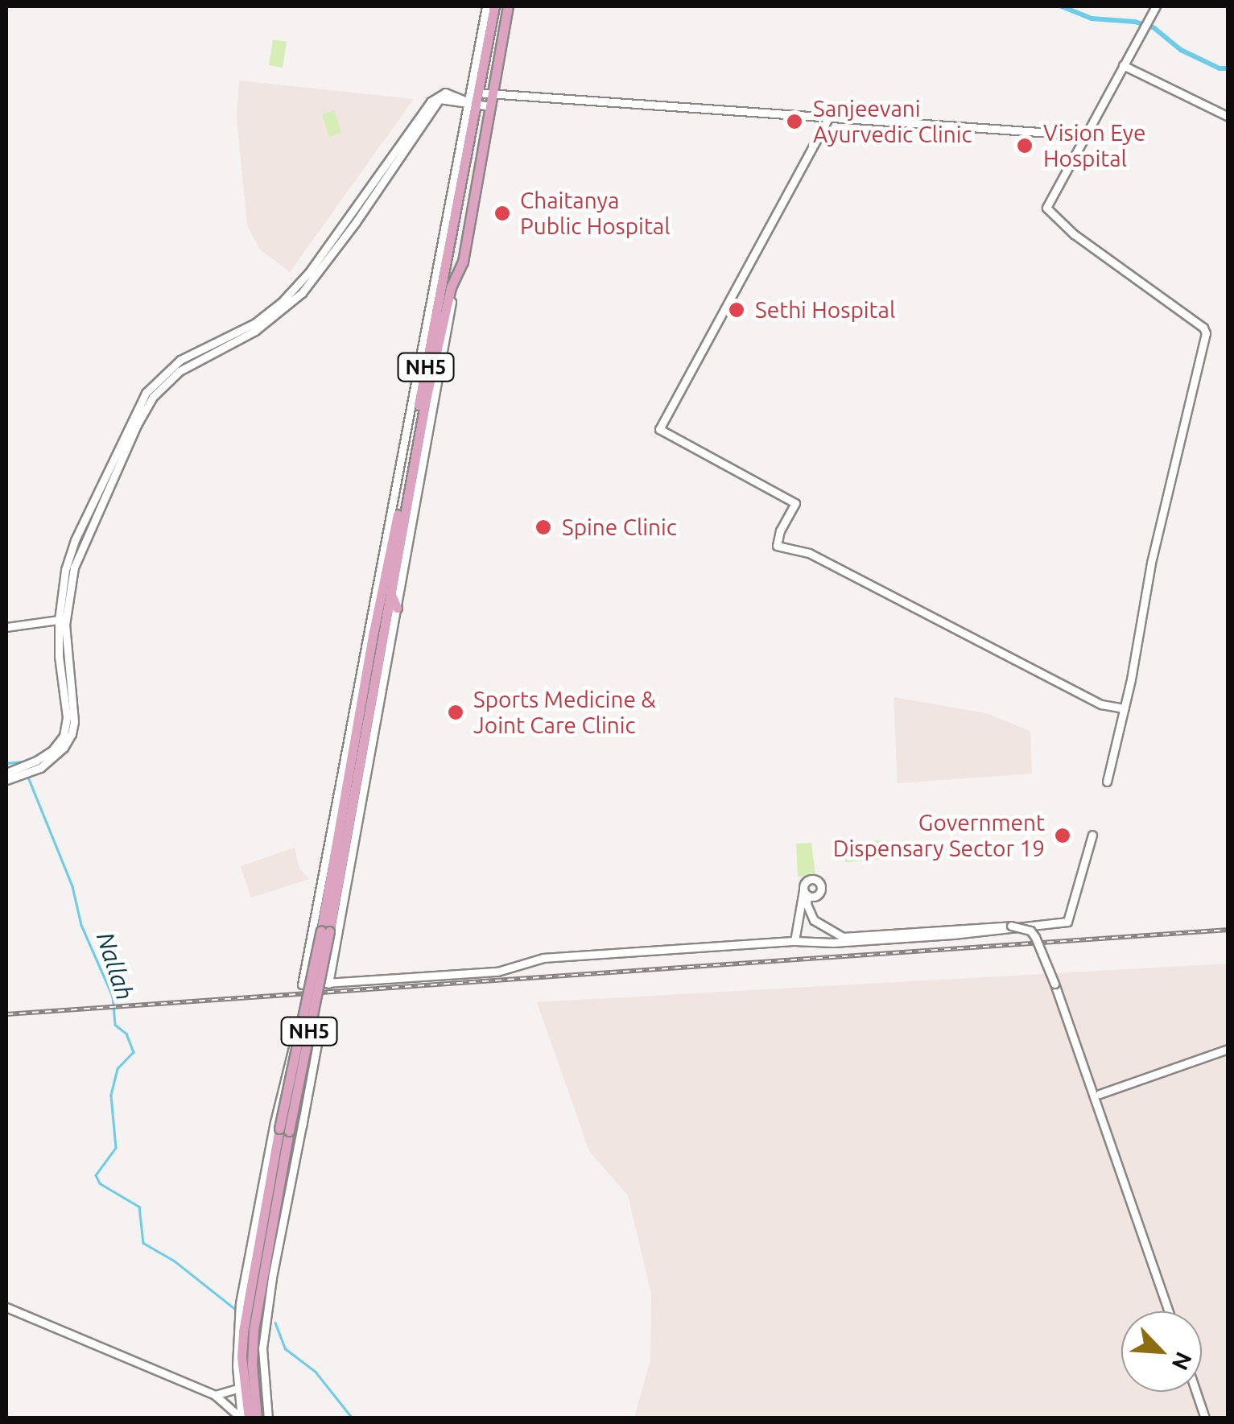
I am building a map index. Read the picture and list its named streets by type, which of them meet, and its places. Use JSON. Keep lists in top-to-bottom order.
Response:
{
  "streets": {
    "highway": ["NH5"]
  },
  "water": ["Nallah"],
  "places": [
    "Sanjeevani Ayurvedic Clinic",
    "Vision Eye Hospital",
    "Chaitanya Public Hospital",
    "Sethi Hospital",
    "Spine Clinic",
    "Sports Medicine & Joint Care Clinic",
    "Government Dispensary Sector 19"
  ],
  "north": "bottom right"
}
